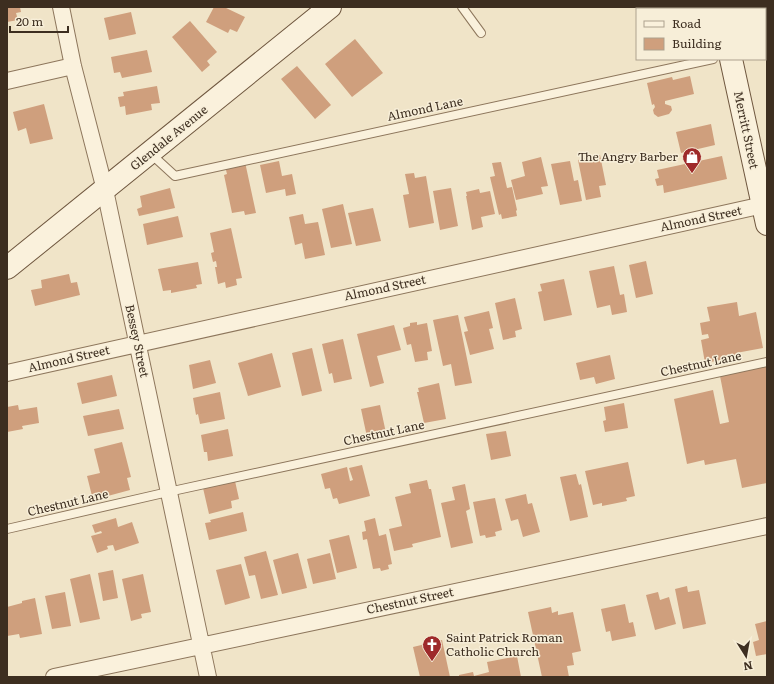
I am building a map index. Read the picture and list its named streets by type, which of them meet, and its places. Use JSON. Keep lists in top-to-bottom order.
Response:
{
  "streets": {
    "main road": ["Merritt Street", "Glendale Avenue"],
    "street": ["Almond Street", "Bessey Street", "Chestnut Street"],
    "lane": ["Almond Lane", "Chestnut Lane"]
  },
  "crossings": [
    ["Almond Lane", "Glendale Avenue"],
    ["Merritt Street", "Almond Street"],
    ["Glendale Avenue", "Bessey Street"],
    ["Almond Street", "Bessey Street"],
    ["Bessey Street", "Chestnut Lane"],
    ["Bessey Street", "Chestnut Street"]
  ],
  "places": {
    "shop": ["The Angry Barber"],
    "church": ["Saint Patrick Roman Catholic Church"]
  },
  "legend": ["Road", "Building"],
  "scale_bar": "20 m",
  "north": "bottom"
}
